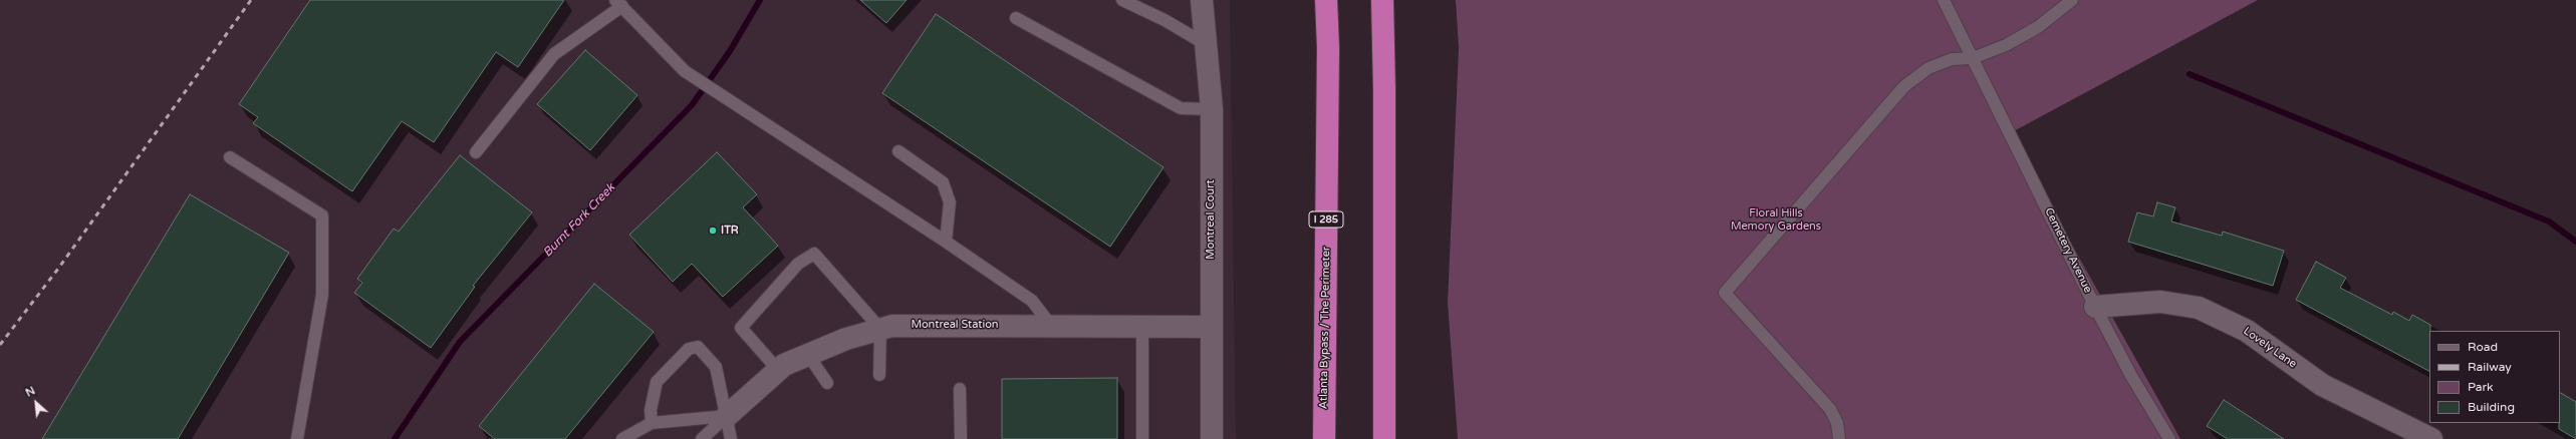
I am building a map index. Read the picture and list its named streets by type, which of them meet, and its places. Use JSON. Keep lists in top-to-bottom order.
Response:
{
  "streets": {
    "highway": ["I 285", "Atlanta Bypass / The Perimeter"],
    "street": ["Montreal Court", "Montreal Station", "Lovely Lane"],
    "lane": ["Cemetery Avenue"]
  },
  "crossings": [
    ["Montreal Court", "Montreal Station"],
    ["Cemetery Avenue", "Lovely Lane"]
  ],
  "water": ["Burnt Fork Creek"],
  "parks": ["Floral Hills Memory Gardens"],
  "places": ["ITR"],
  "legend": [
    "Road",
    "Railway",
    "Park",
    "Building"
  ],
  "north": "top left"
}
